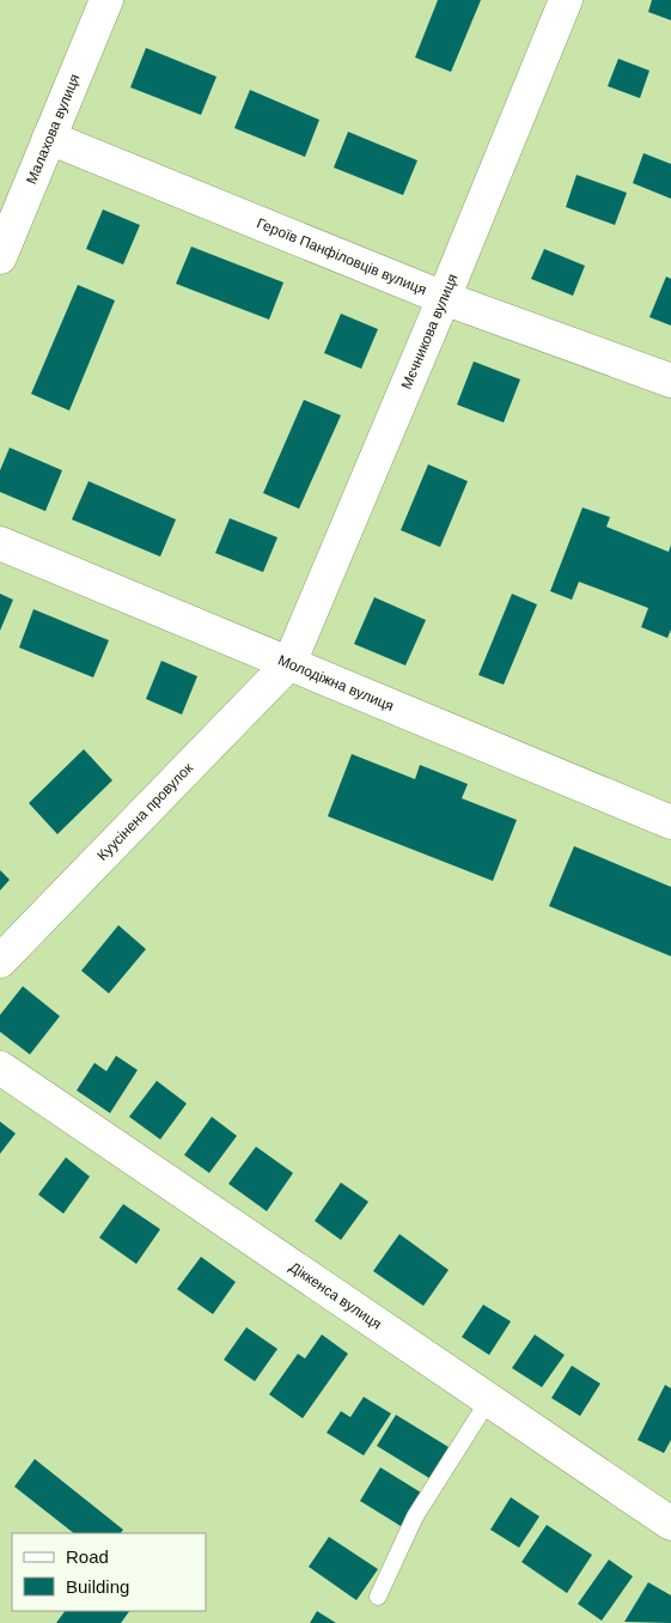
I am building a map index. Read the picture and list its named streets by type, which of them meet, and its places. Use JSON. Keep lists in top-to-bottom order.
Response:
{
  "streets": {
    "street": [
      "Малахова вулиця",
      "Героїв Панфіловців вулиця",
      "Мєчникова вулиця",
      "Молодіжна вулиця",
      "Куусінена провулок",
      "Діккенса вулиця"
    ]
  },
  "crossings": [
    ["Малахова вулиця", "Героїв Панфіловців вулиця"],
    ["Героїв Панфіловців вулиця", "Мєчникова вулиця"],
    ["Мєчникова вулиця", "Молодіжна вулиця"],
    ["Мєчникова вулиця", "Куусінена провулок"],
    ["Молодіжна вулиця", "Куусінена провулок"]
  ],
  "legend": ["Road", "Building"]
}
